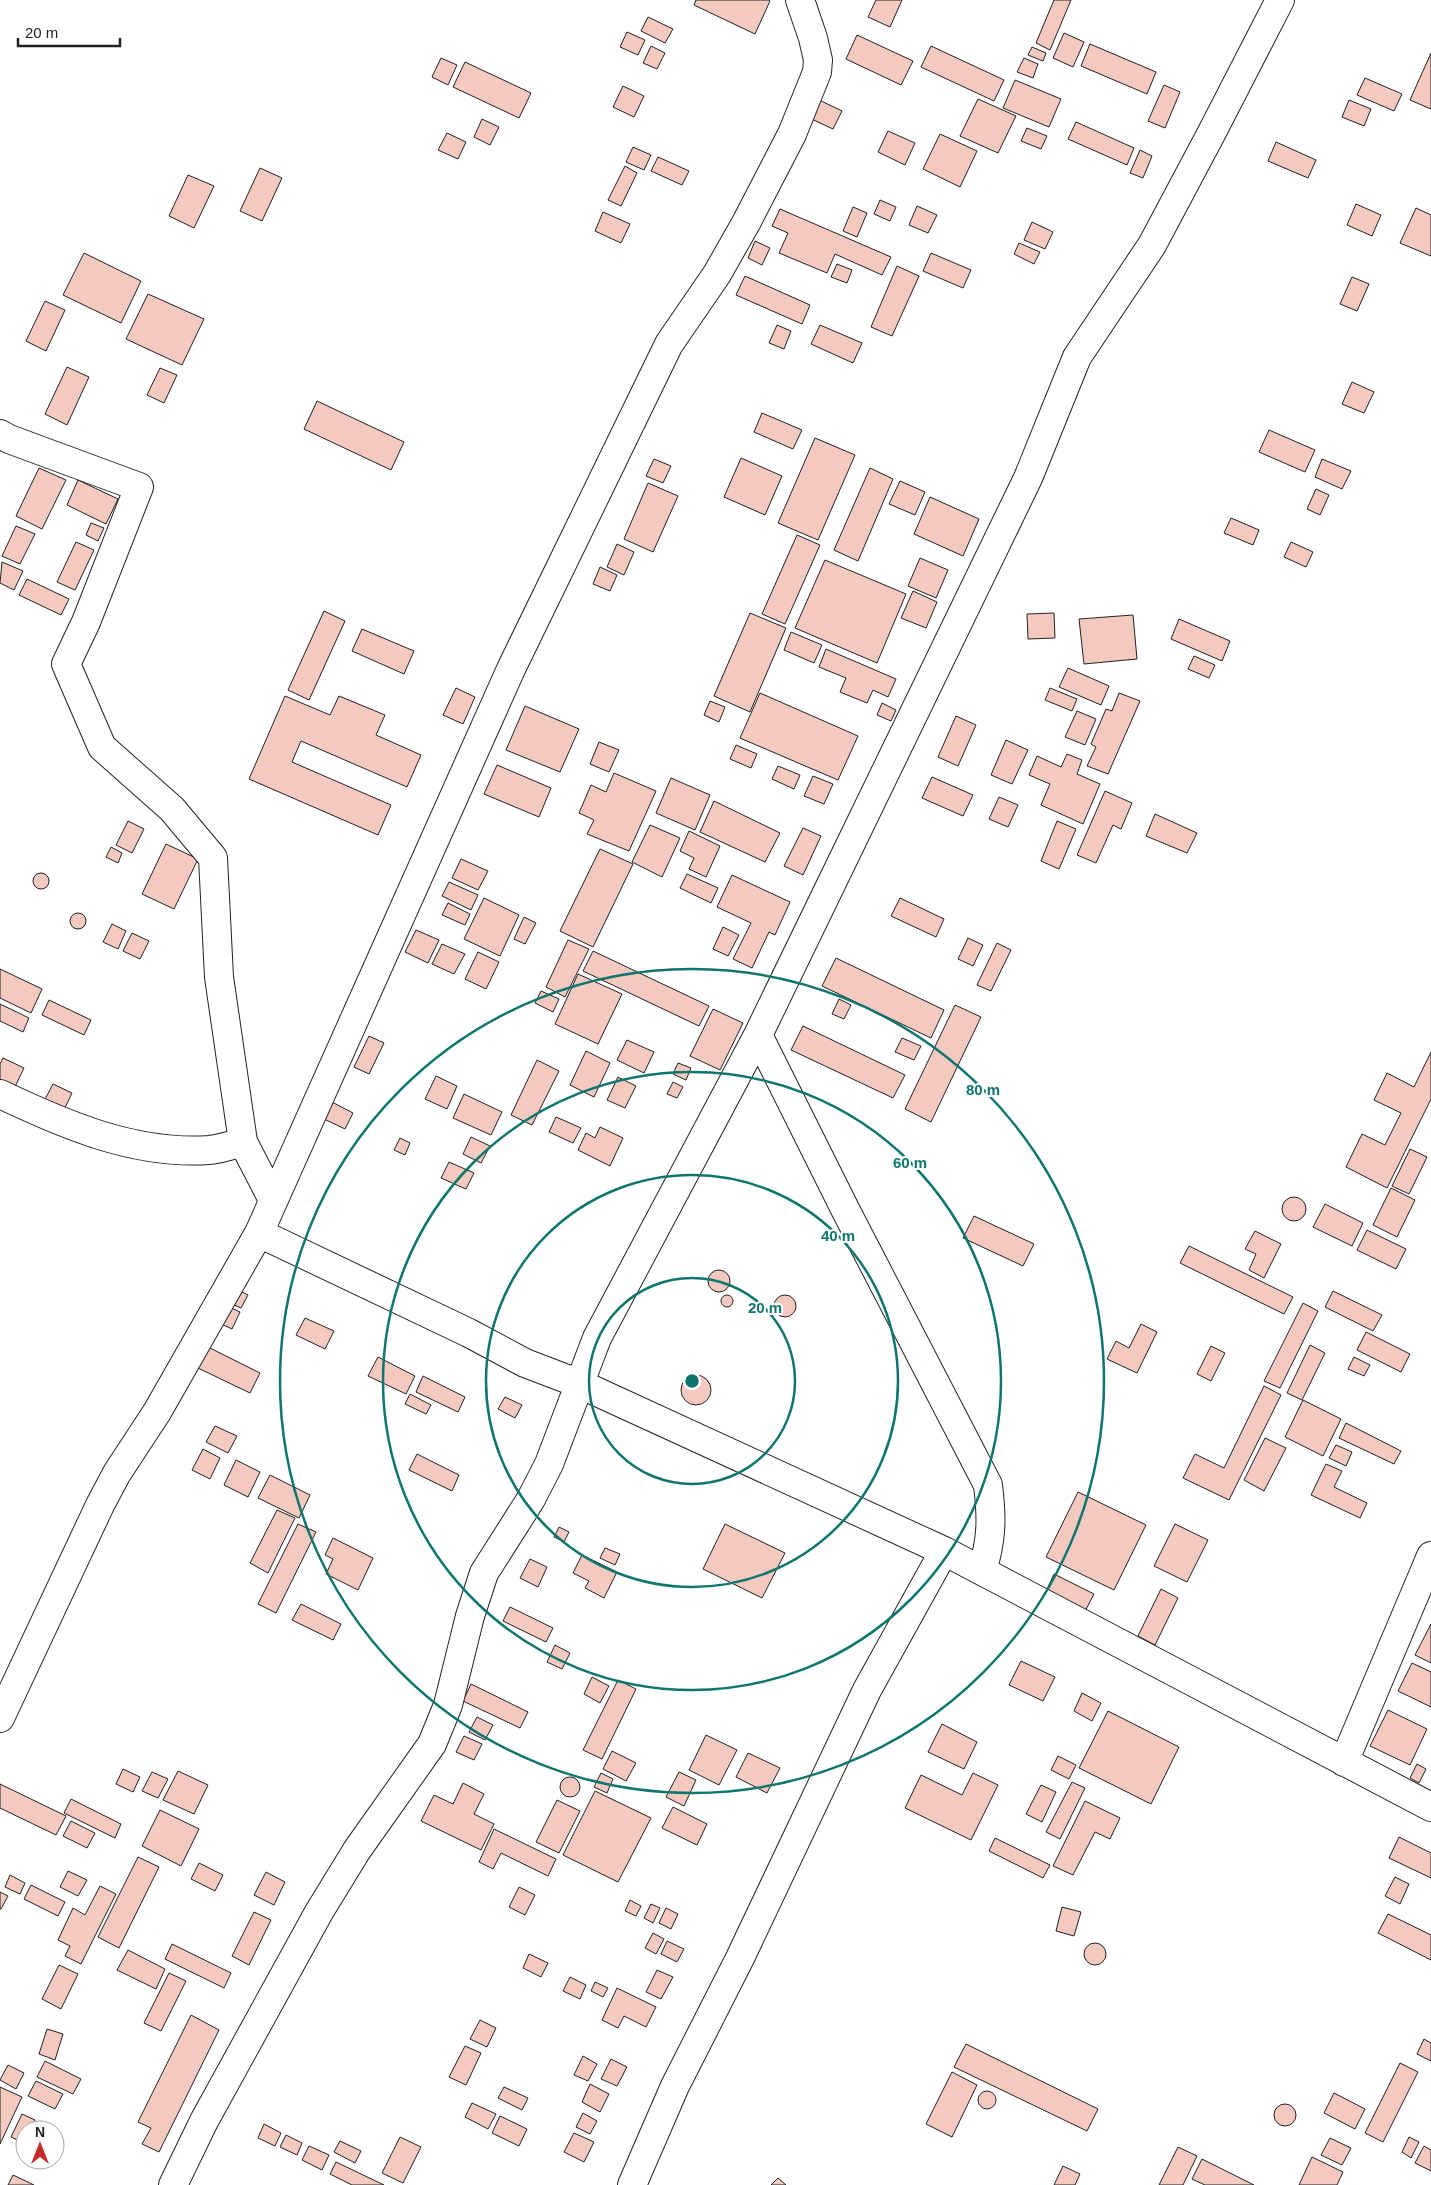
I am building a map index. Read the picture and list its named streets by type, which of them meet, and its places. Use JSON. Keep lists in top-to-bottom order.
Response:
{
  "scale_bar": "20 m",
  "north": "top",
  "rings": [
    "80 m",
    "60 m",
    "40 m",
    "20 m"
  ]
}
